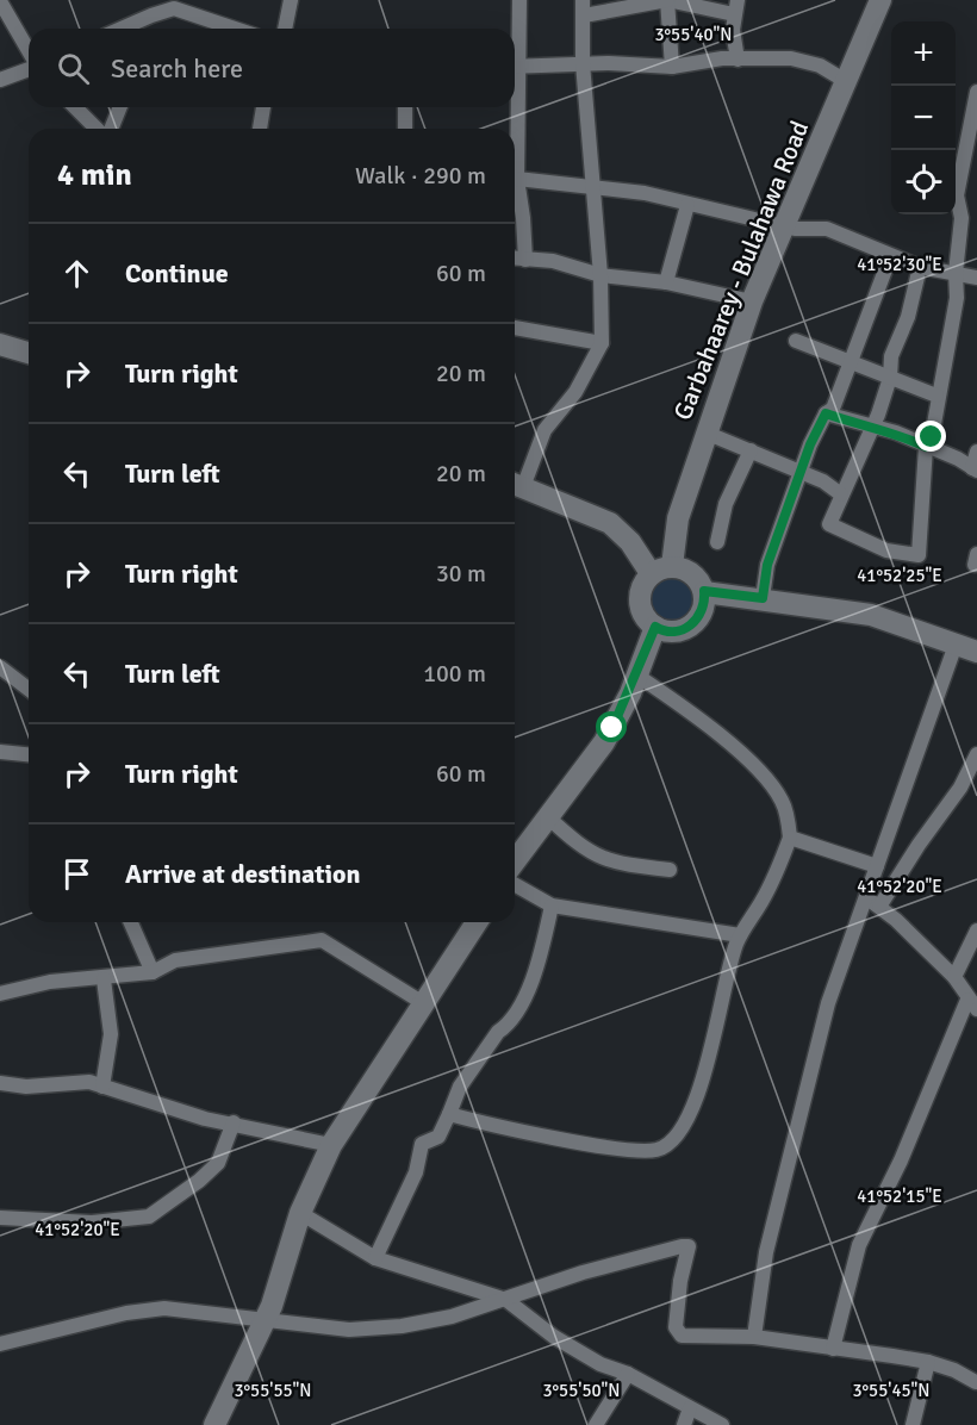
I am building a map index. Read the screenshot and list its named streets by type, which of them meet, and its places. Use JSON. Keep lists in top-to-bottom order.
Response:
{
  "streets": {
    "main road": ["Garbahaarey - Bulahawa Road"]
  },
  "page": {
    "map_buttons": ["+", "−"],
    "search": "Search here",
    "heading": ["4 min", "Walk · 290 m"],
    "list": [
      ["Continue", "60 m"],
      ["Turn right", "20 m"],
      ["Turn left", "20 m"],
      ["Turn right", "30 m"],
      ["Turn left", "100 m"],
      ["Turn right", "60 m"],
      "Arrive at destination"
    ]
  },
  "coordinates": [
    "3°55'40\"N",
    "41°52'30\"E",
    "41°52'25\"E",
    "41°52'20\"E",
    "41°52'15\"E",
    "3°55'55\"N",
    "3°55'50\"N",
    "3°55'45\"N"
  ]
}
